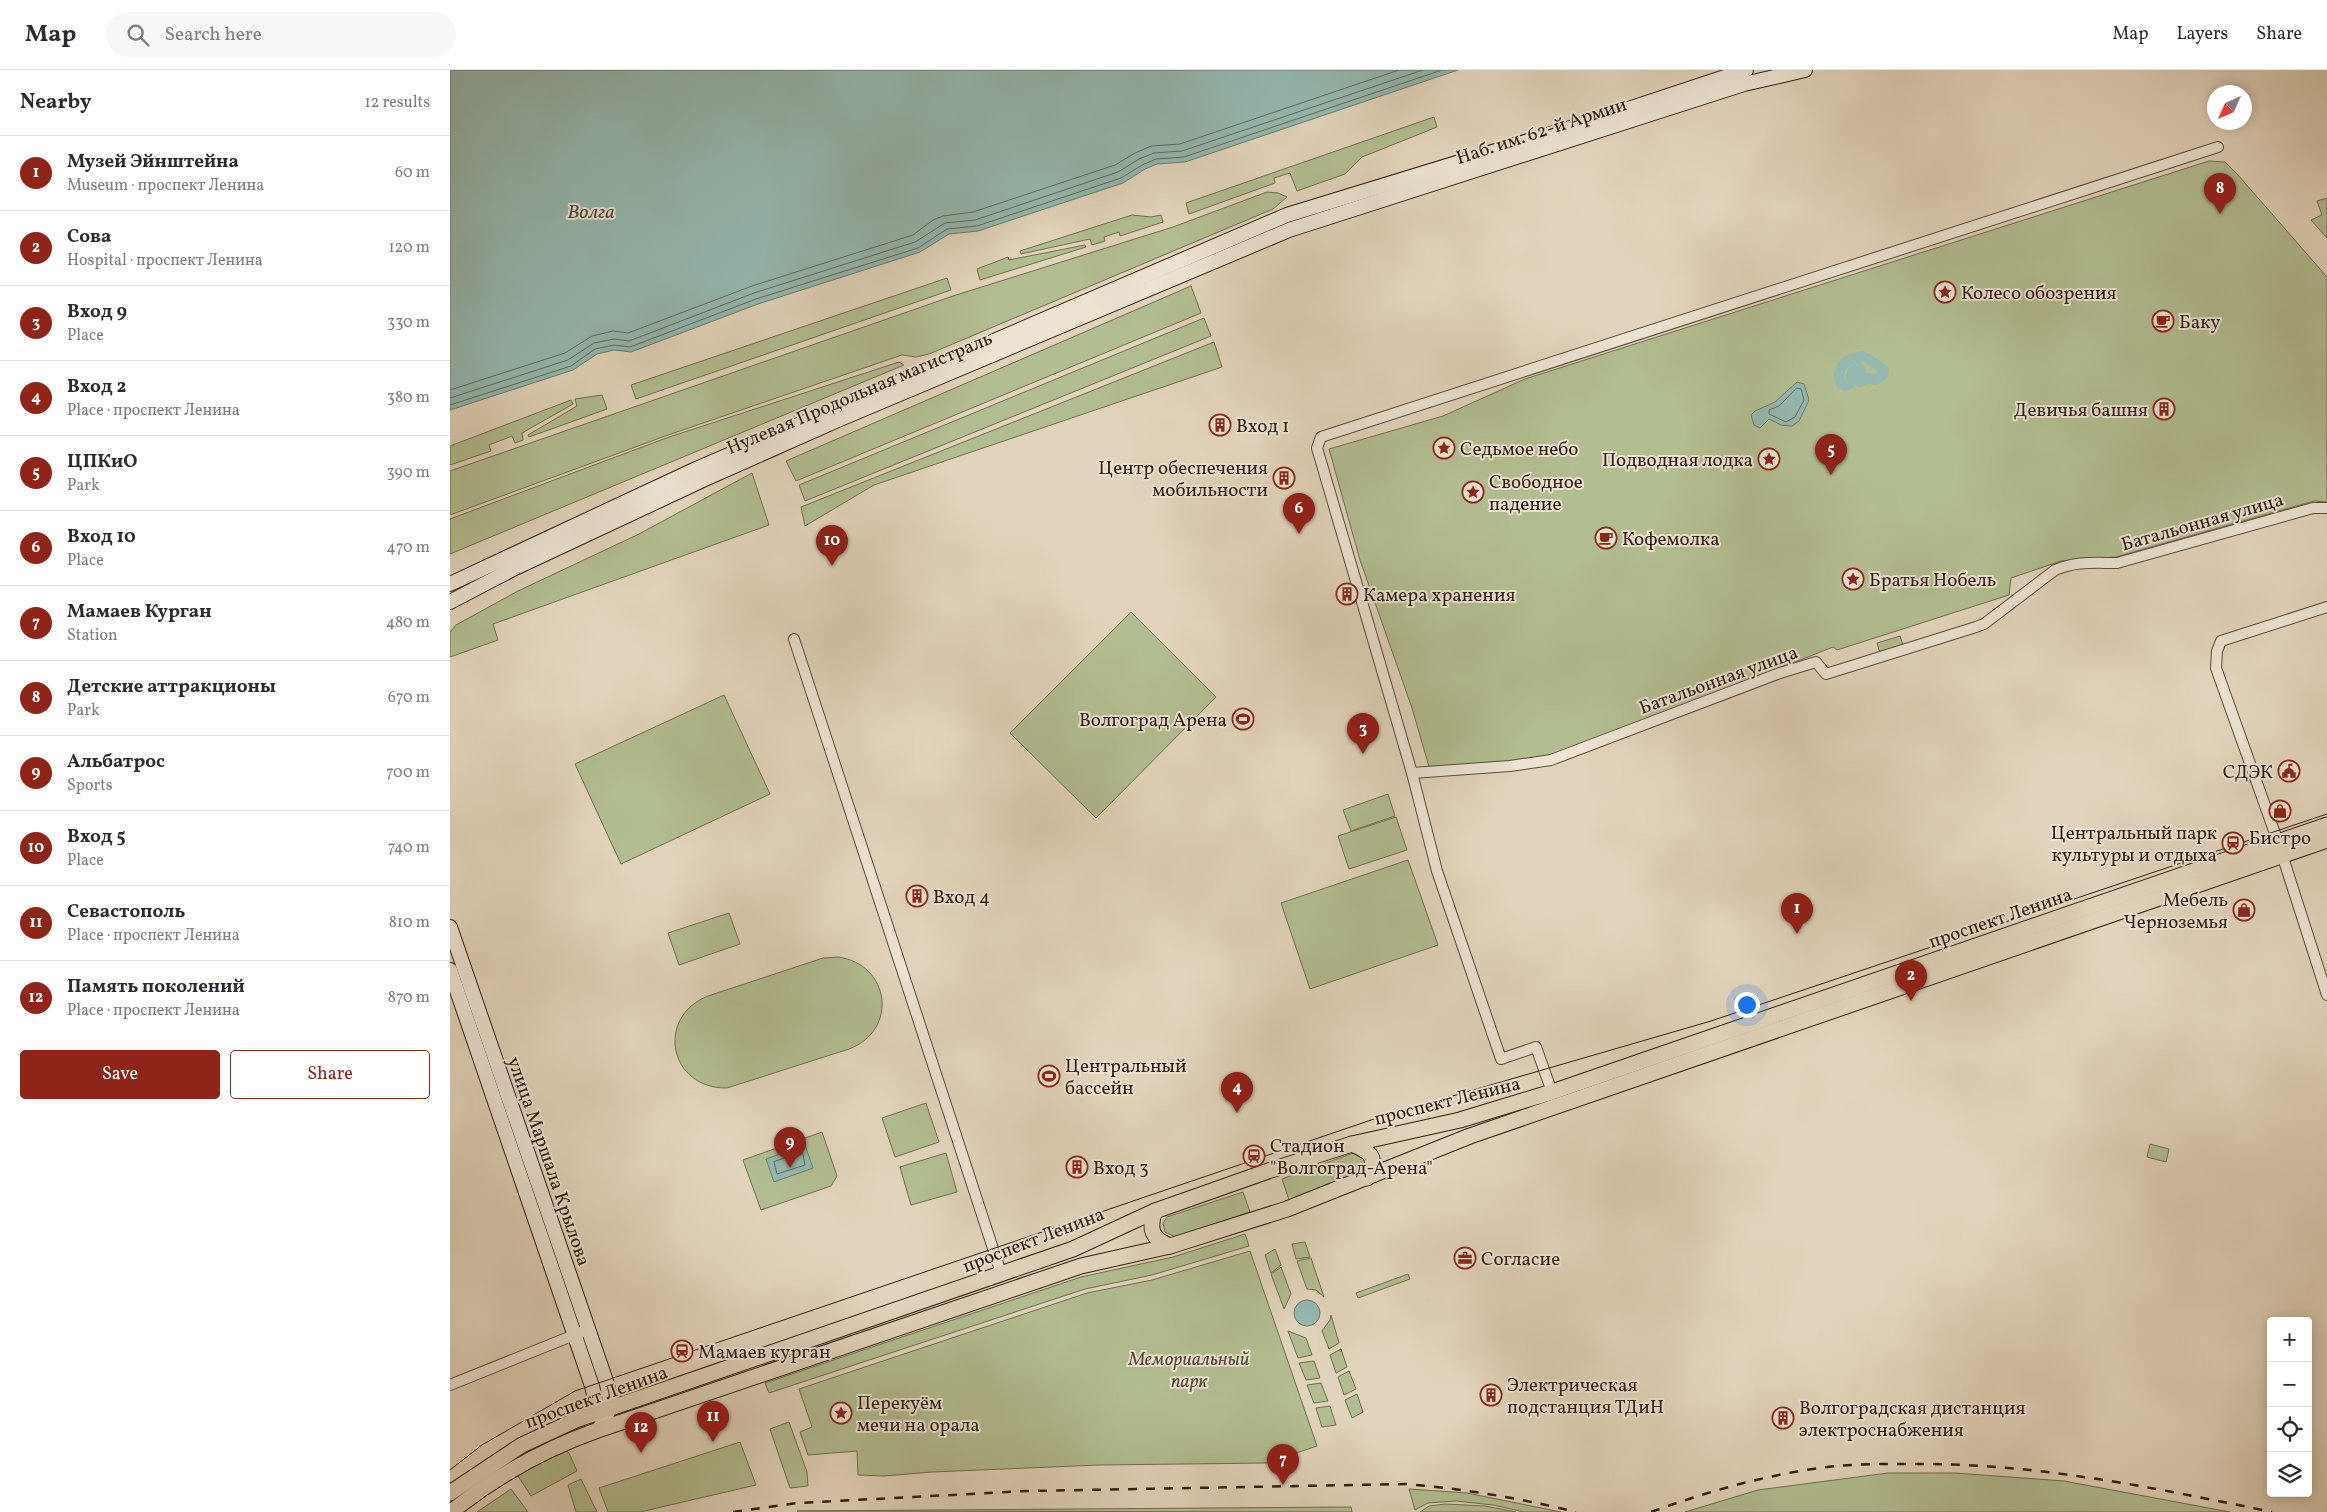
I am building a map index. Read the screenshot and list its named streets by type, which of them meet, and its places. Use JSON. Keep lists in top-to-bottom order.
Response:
{
  "streets": {
    "main road": [
      "Наб. им. 62-й Армии",
      "Нулевая Продольная магистраль",
      "проспект Ленина",
      "улица Маршала Крылова"
    ],
    "street": ["Батальонная улица"]
  },
  "crossings": [
    ["Наб. им. 62-й Армии", "Нулевая Продольная магистраль"],
    ["проспект Ленина", "улица Маршала Крылова"]
  ],
  "water": ["Волга"],
  "parks": ["Мемориальный парк"],
  "places": {
    "place": [
      "Колесо обозрения",
      "Седьмое небо",
      "Подводная лодка",
      "Свободное падение",
      "Братья Нобель",
      "Перекуём мечи на орала"
    ],
    "cafe": ["Баку", "Кофемолка"],
    "building": [
      "Девичья башня",
      "Вход 1",
      "Центр обеспечения мобильности",
      "Камера хранения",
      "Вход 4",
      "Вход 3",
      "Электрическая подстанция ТДиН",
      "Волгоградская дистанция электроснабжения"
    ],
    "sports": ["Волгоград Арена", "Центральный бассейн"],
    "public building": ["СДЭК"],
    "shop": ["Бистро", "Мебель Черноземья"],
    "station": ["Центральный парк культуры и отдыха", "Стадион \"Волгоград-Арена\"", "Мамаев курган"],
    "office": ["Согласие"]
  },
  "north": "bottom left",
  "page": {
    "header": "Map",
    "search": "Search here",
    "nav": ["Map", "Layers", "Share"],
    "heading": ["Nearby", "12 results"],
    "list": [
      {
        "mark": "1",
        "name": "Музей Эйнштейна",
        "note": "Museum · проспект Ленина",
        "value": "60 m"
      },
      {
        "mark": "2",
        "name": "Сова",
        "note": "Hospital · проспект Ленина",
        "value": "120 m"
      },
      {
        "mark": "3",
        "name": "Вход 9",
        "note": "Place",
        "value": "330 m"
      },
      {
        "mark": "4",
        "name": "Вход 2",
        "note": "Place · проспект Ленина",
        "value": "380 m"
      },
      {
        "mark": "5",
        "name": "ЦПКиО",
        "note": "Park",
        "value": "390 m"
      },
      {
        "mark": "6",
        "name": "Вход 10",
        "note": "Place",
        "value": "470 m"
      },
      {
        "mark": "7",
        "name": "Мамаев Курган",
        "note": "Station",
        "value": "480 m"
      },
      {
        "mark": "8",
        "name": "Детские аттракционы",
        "note": "Park",
        "value": "670 m"
      },
      {
        "mark": "9",
        "name": "Альбатрос",
        "note": "Sports",
        "value": "700 m"
      },
      {
        "mark": "10",
        "name": "Вход 5",
        "note": "Place",
        "value": "740 m"
      },
      {
        "mark": "11",
        "name": "Севастополь",
        "note": "Place · проспект Ленина",
        "value": "810 m"
      },
      {
        "mark": "12",
        "name": "Память поколений",
        "note": "Place · проспект Ленина",
        "value": "870 m"
      }
    ],
    "pins": [
      "8",
      "5",
      "6",
      "10",
      "3",
      "1",
      "2",
      "4",
      "9",
      "11",
      "12",
      "7"
    ],
    "buttons": ["Save", "Share"],
    "map_buttons": ["+", "−"]
  }
}
